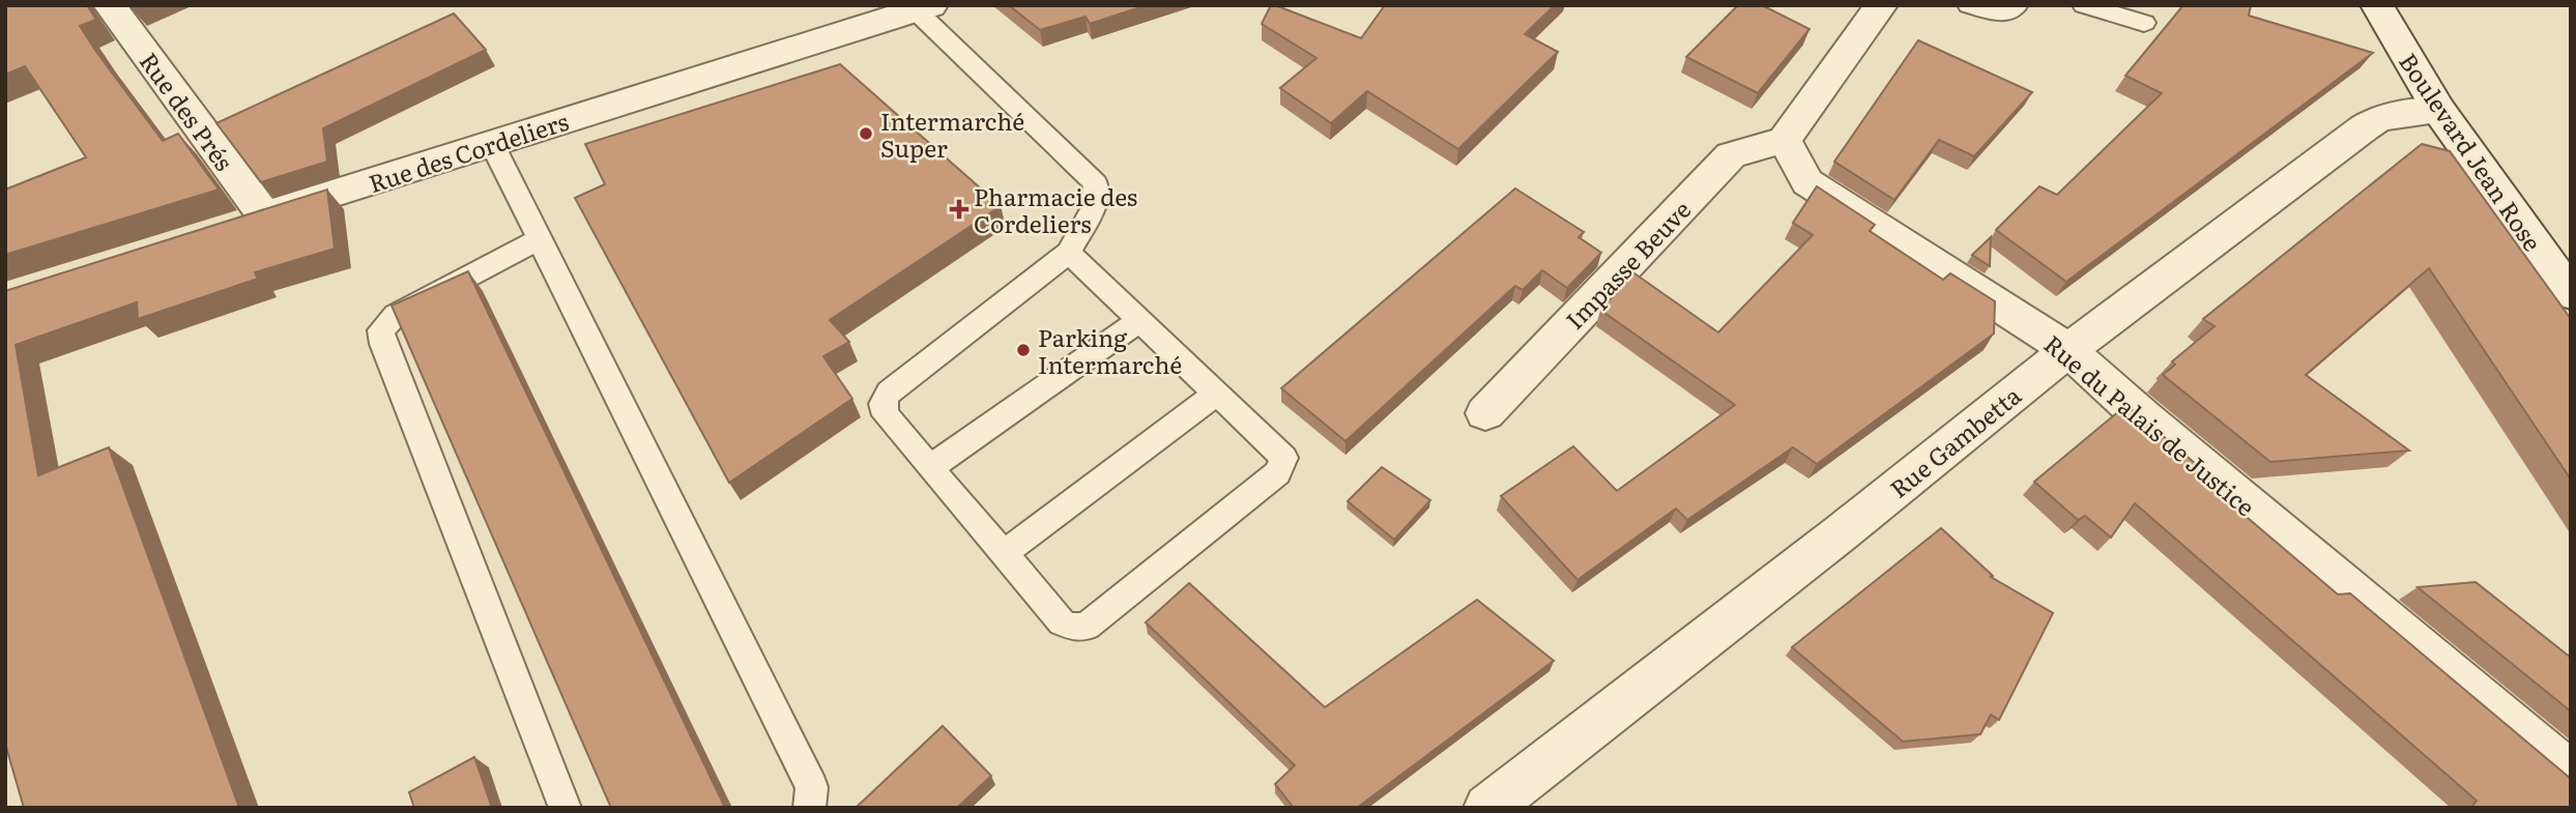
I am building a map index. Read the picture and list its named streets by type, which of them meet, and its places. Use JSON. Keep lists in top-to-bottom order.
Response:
{
  "streets": {
    "street": [
      "Rue des Prés",
      "Rue des Cordeliers",
      "Boulevard Jean Rose",
      "Impasse Beuve",
      "Rue du Palais de Justice",
      "Rue Gambetta"
    ]
  },
  "crossings": [
    ["Rue des Prés", "Rue des Cordeliers"],
    ["Boulevard Jean Rose", "Rue Gambetta"],
    ["Impasse Beuve", "Rue du Palais de Justice"],
    ["Rue du Palais de Justice", "Rue Gambetta"]
  ],
  "places": {
    "other": ["Intermarché Super", "Parking Intermarché"],
    "health": ["Pharmacie des Cordeliers"]
  }
}
